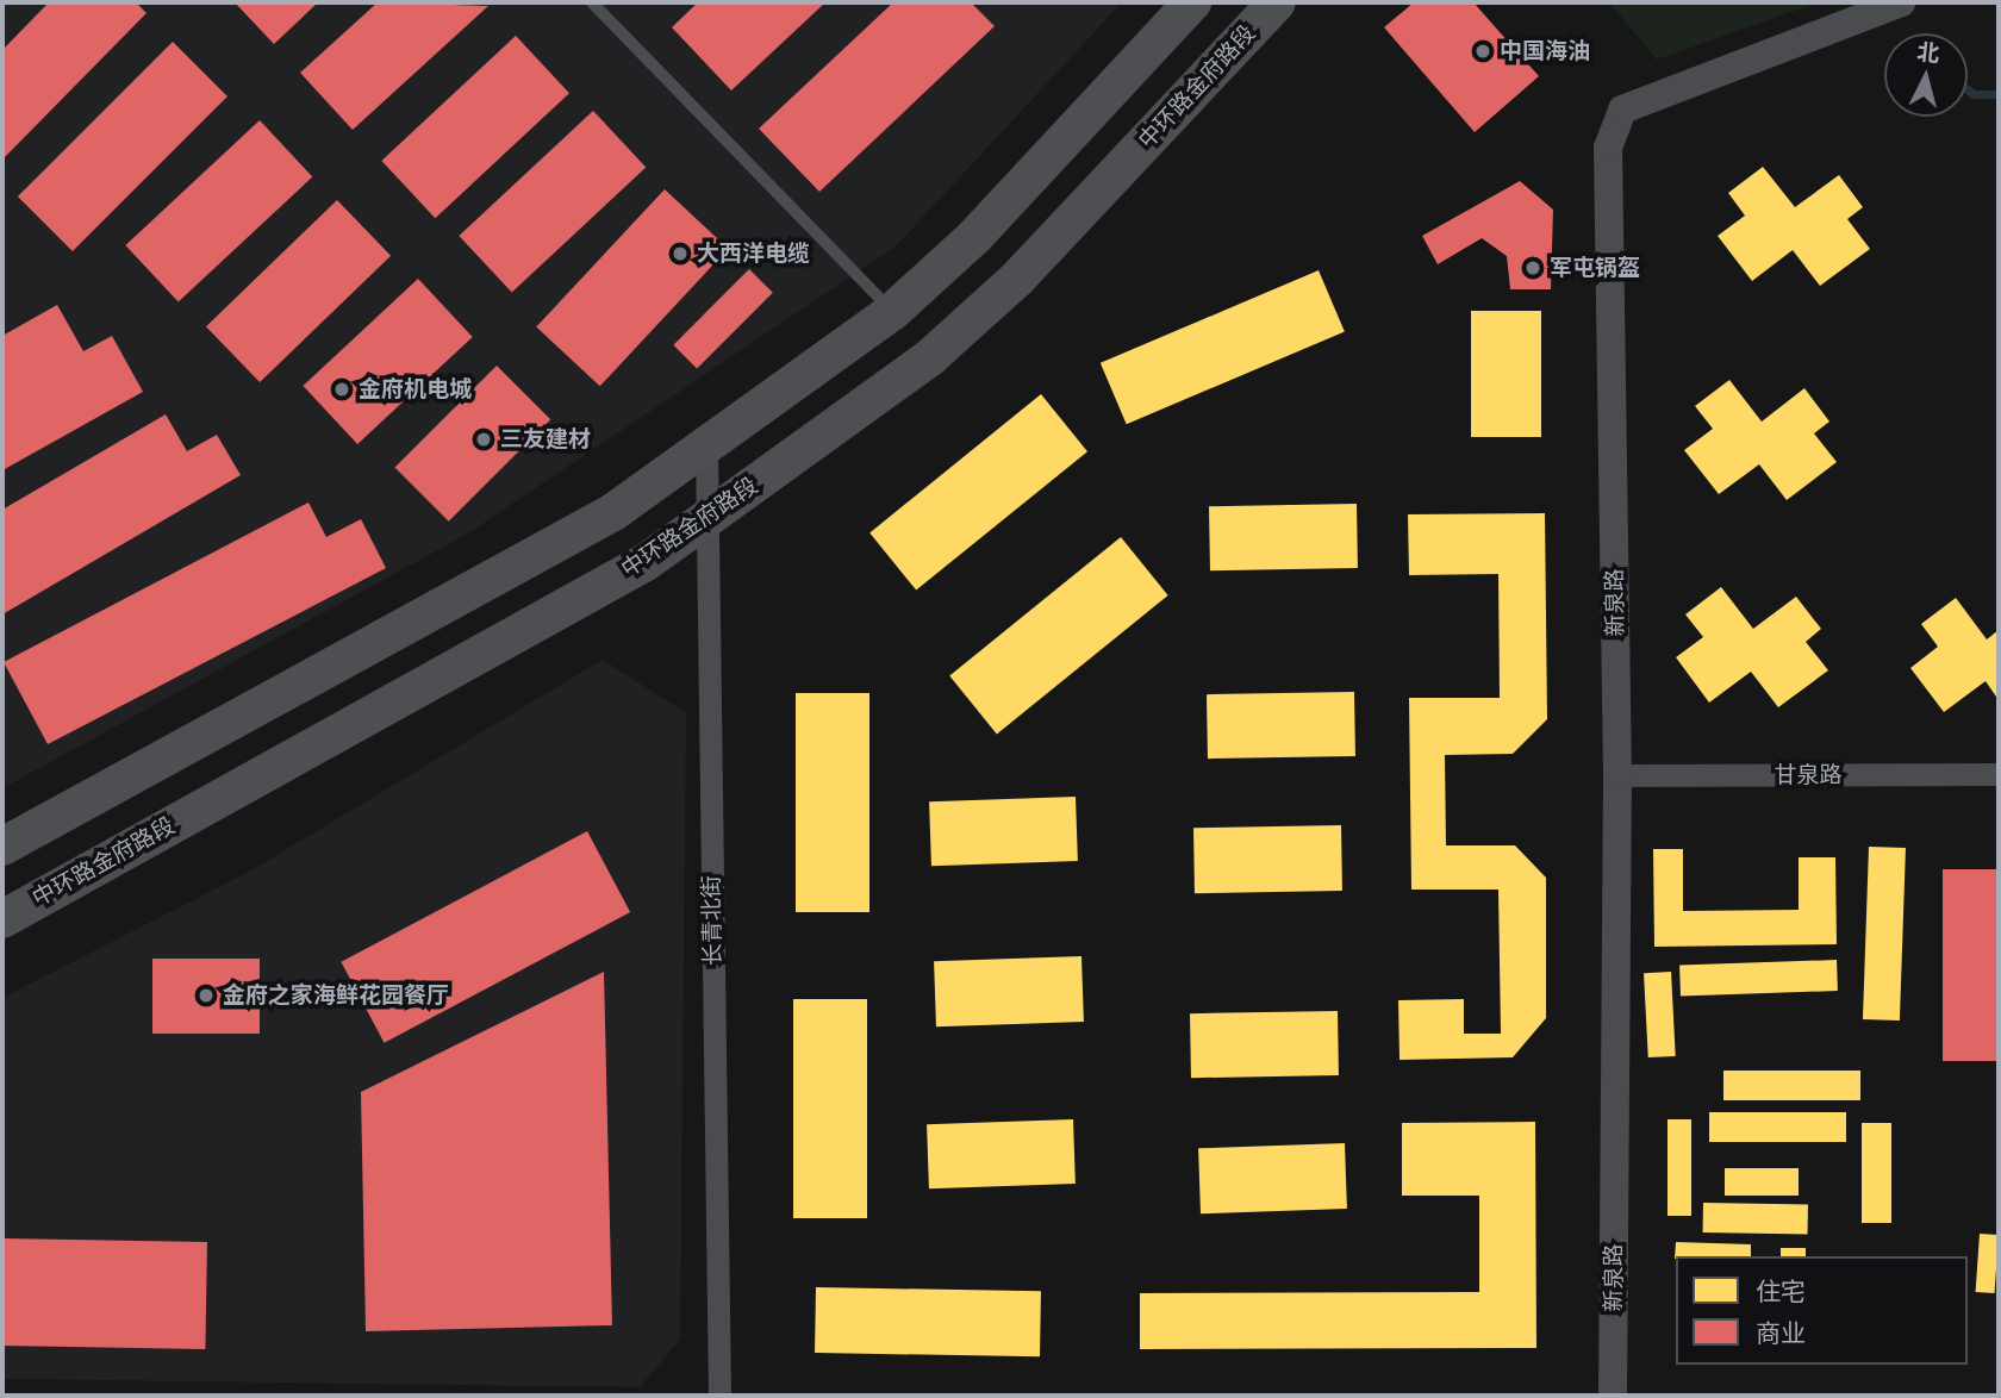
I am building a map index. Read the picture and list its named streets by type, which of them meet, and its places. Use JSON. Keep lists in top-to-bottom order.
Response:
{
  "streets": {
    "main road": ["中环路金府路段"],
    "street": ["新泉路", "甘泉路", "长青北街"]
  },
  "crossings": [
    ["中环路金府路段", "长青北街"],
    ["新泉路", "甘泉路"]
  ],
  "places": [
    "中国海油",
    "大西洋电缆",
    "军屯锅盔",
    "金府机电城",
    "三友建材",
    "金府之家海鲜花园餐厅"
  ],
  "legend": ["住宅", "商业"],
  "north": "top"
}
